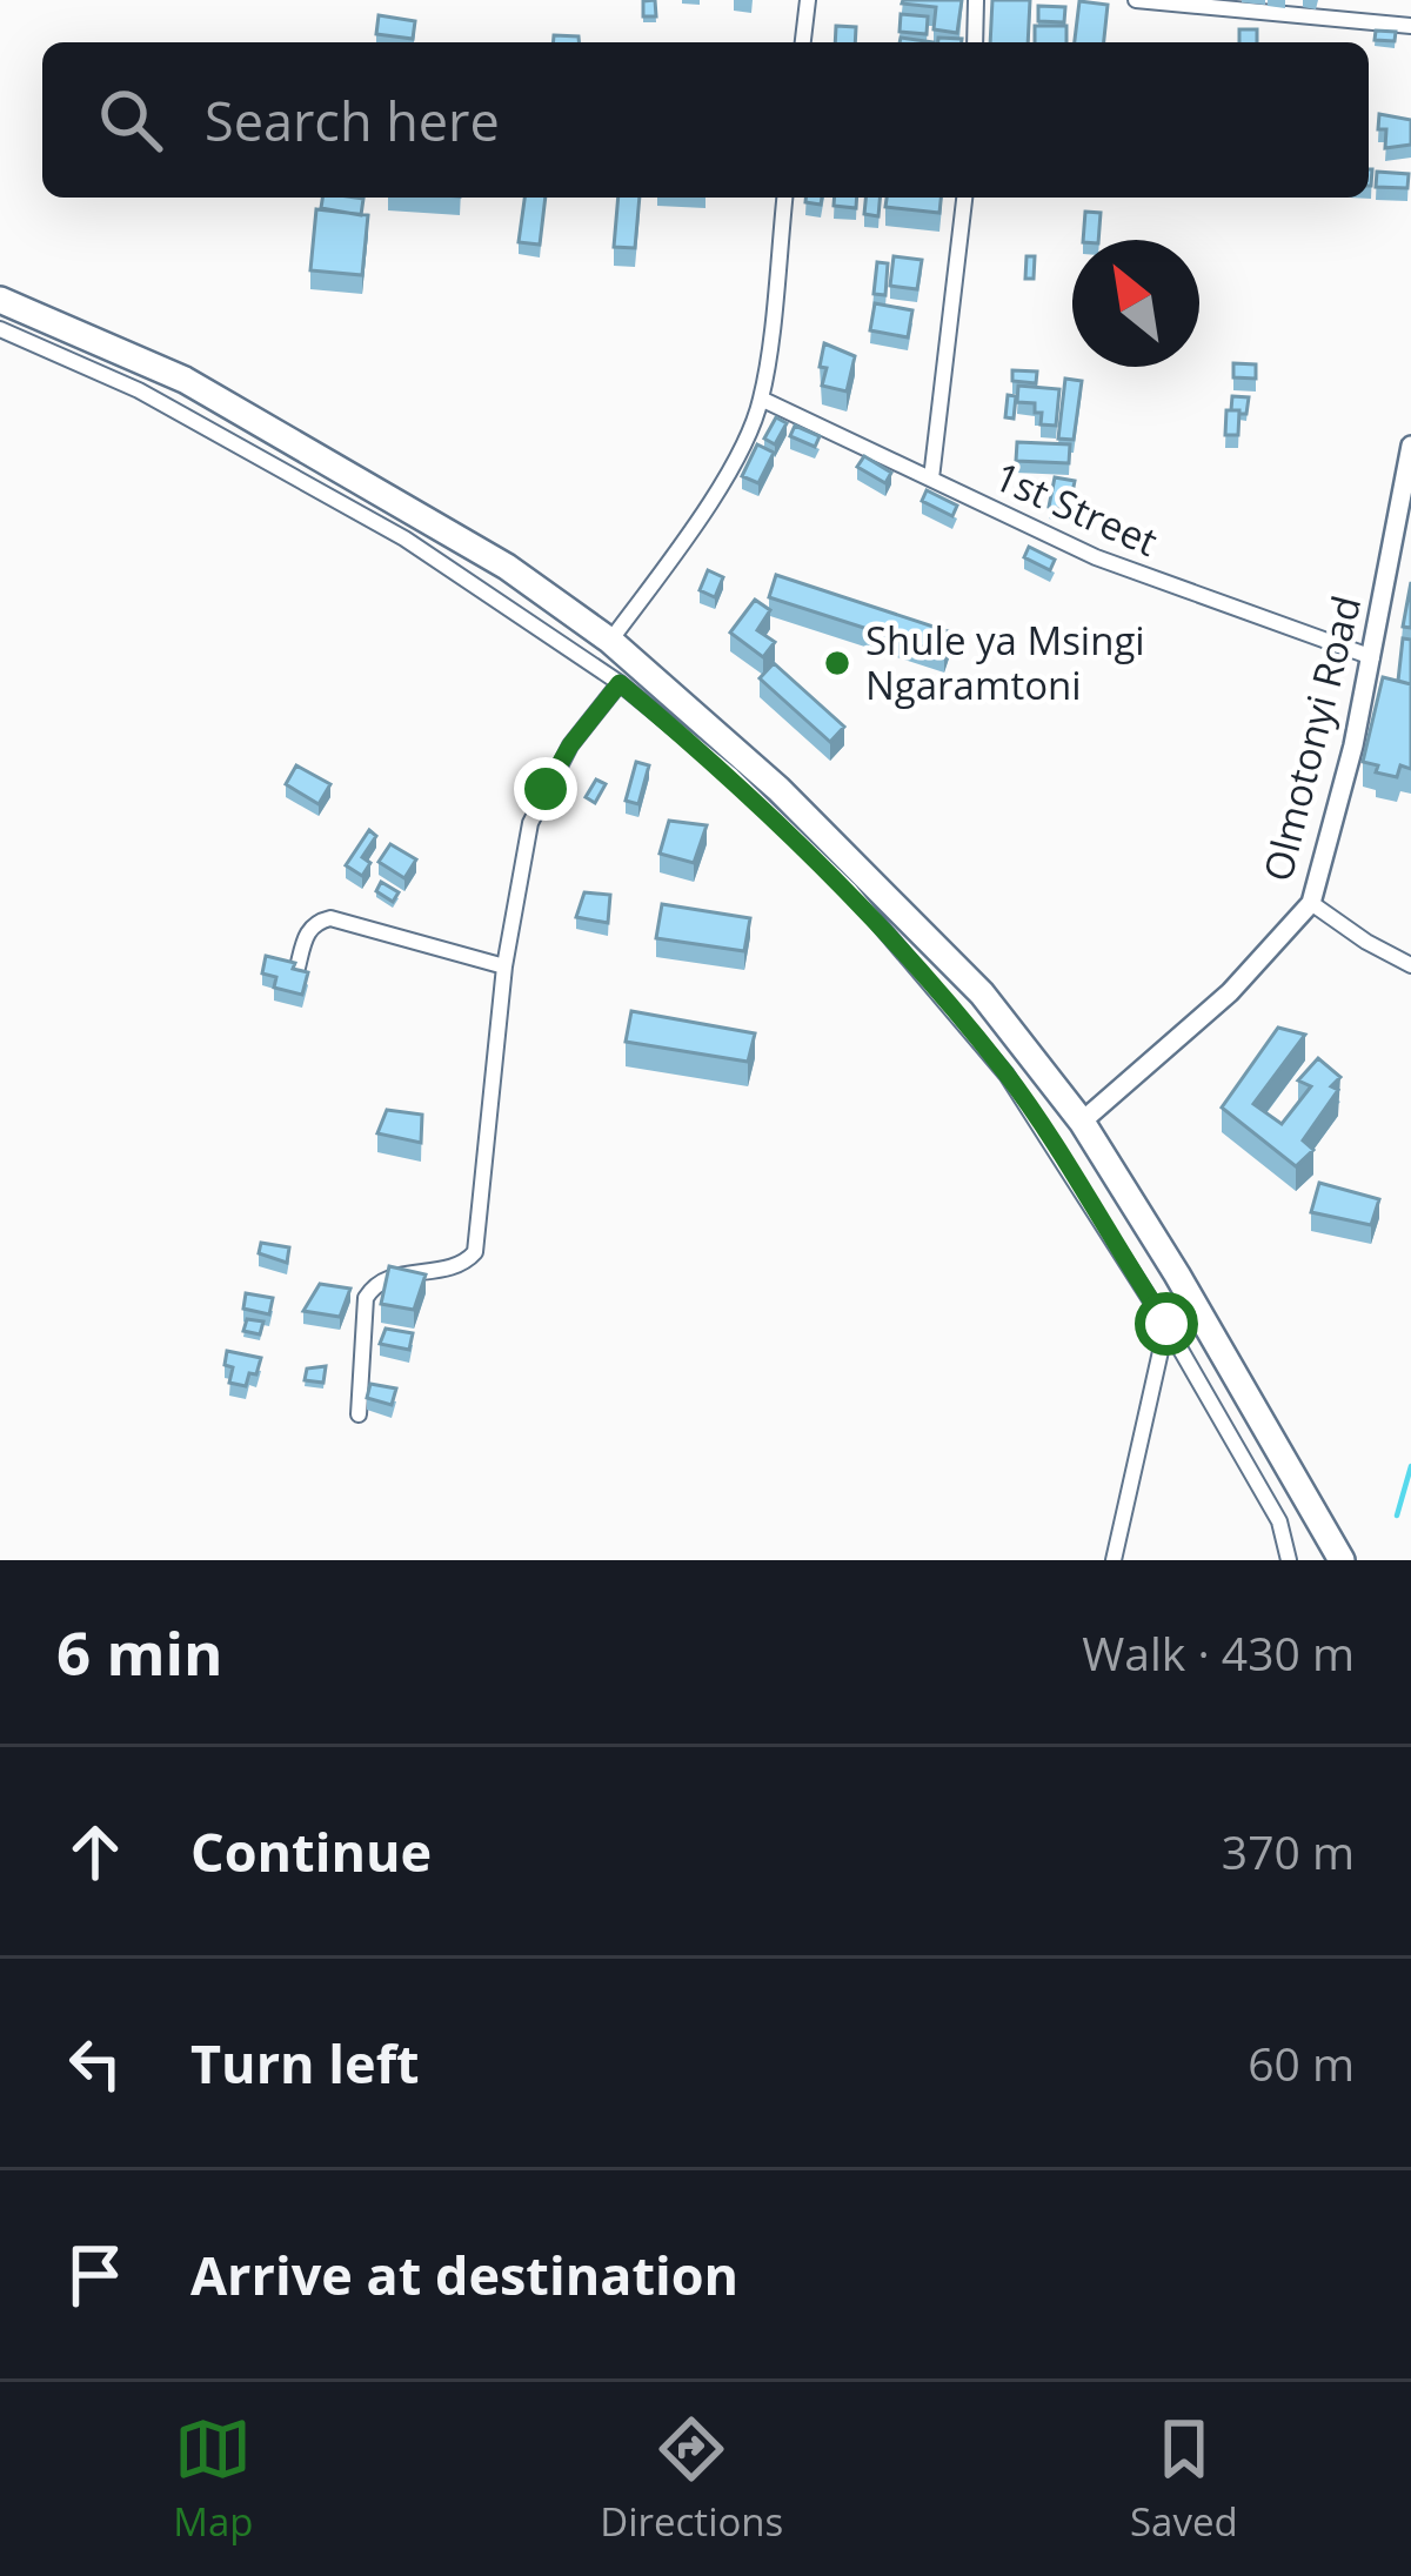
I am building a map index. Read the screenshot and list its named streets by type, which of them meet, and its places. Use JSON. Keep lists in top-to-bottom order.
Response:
{
  "streets": {
    "street": ["1st Street", "Olmotonyi Road"]
  },
  "crossings": [
    ["1st Street", "Olmotonyi Road"]
  ],
  "places": ["Shule ya Msingi Ngaramtoni"],
  "north": "top left",
  "page": {
    "search": "Search here",
    "heading": ["6 min", "Walk · 430 m"],
    "list": [
      ["Continue", "370 m"],
      ["Turn left", "60 m"],
      "Arrive at destination"
    ],
    "nav": ["Map", "Directions", "Saved"]
  }
}
